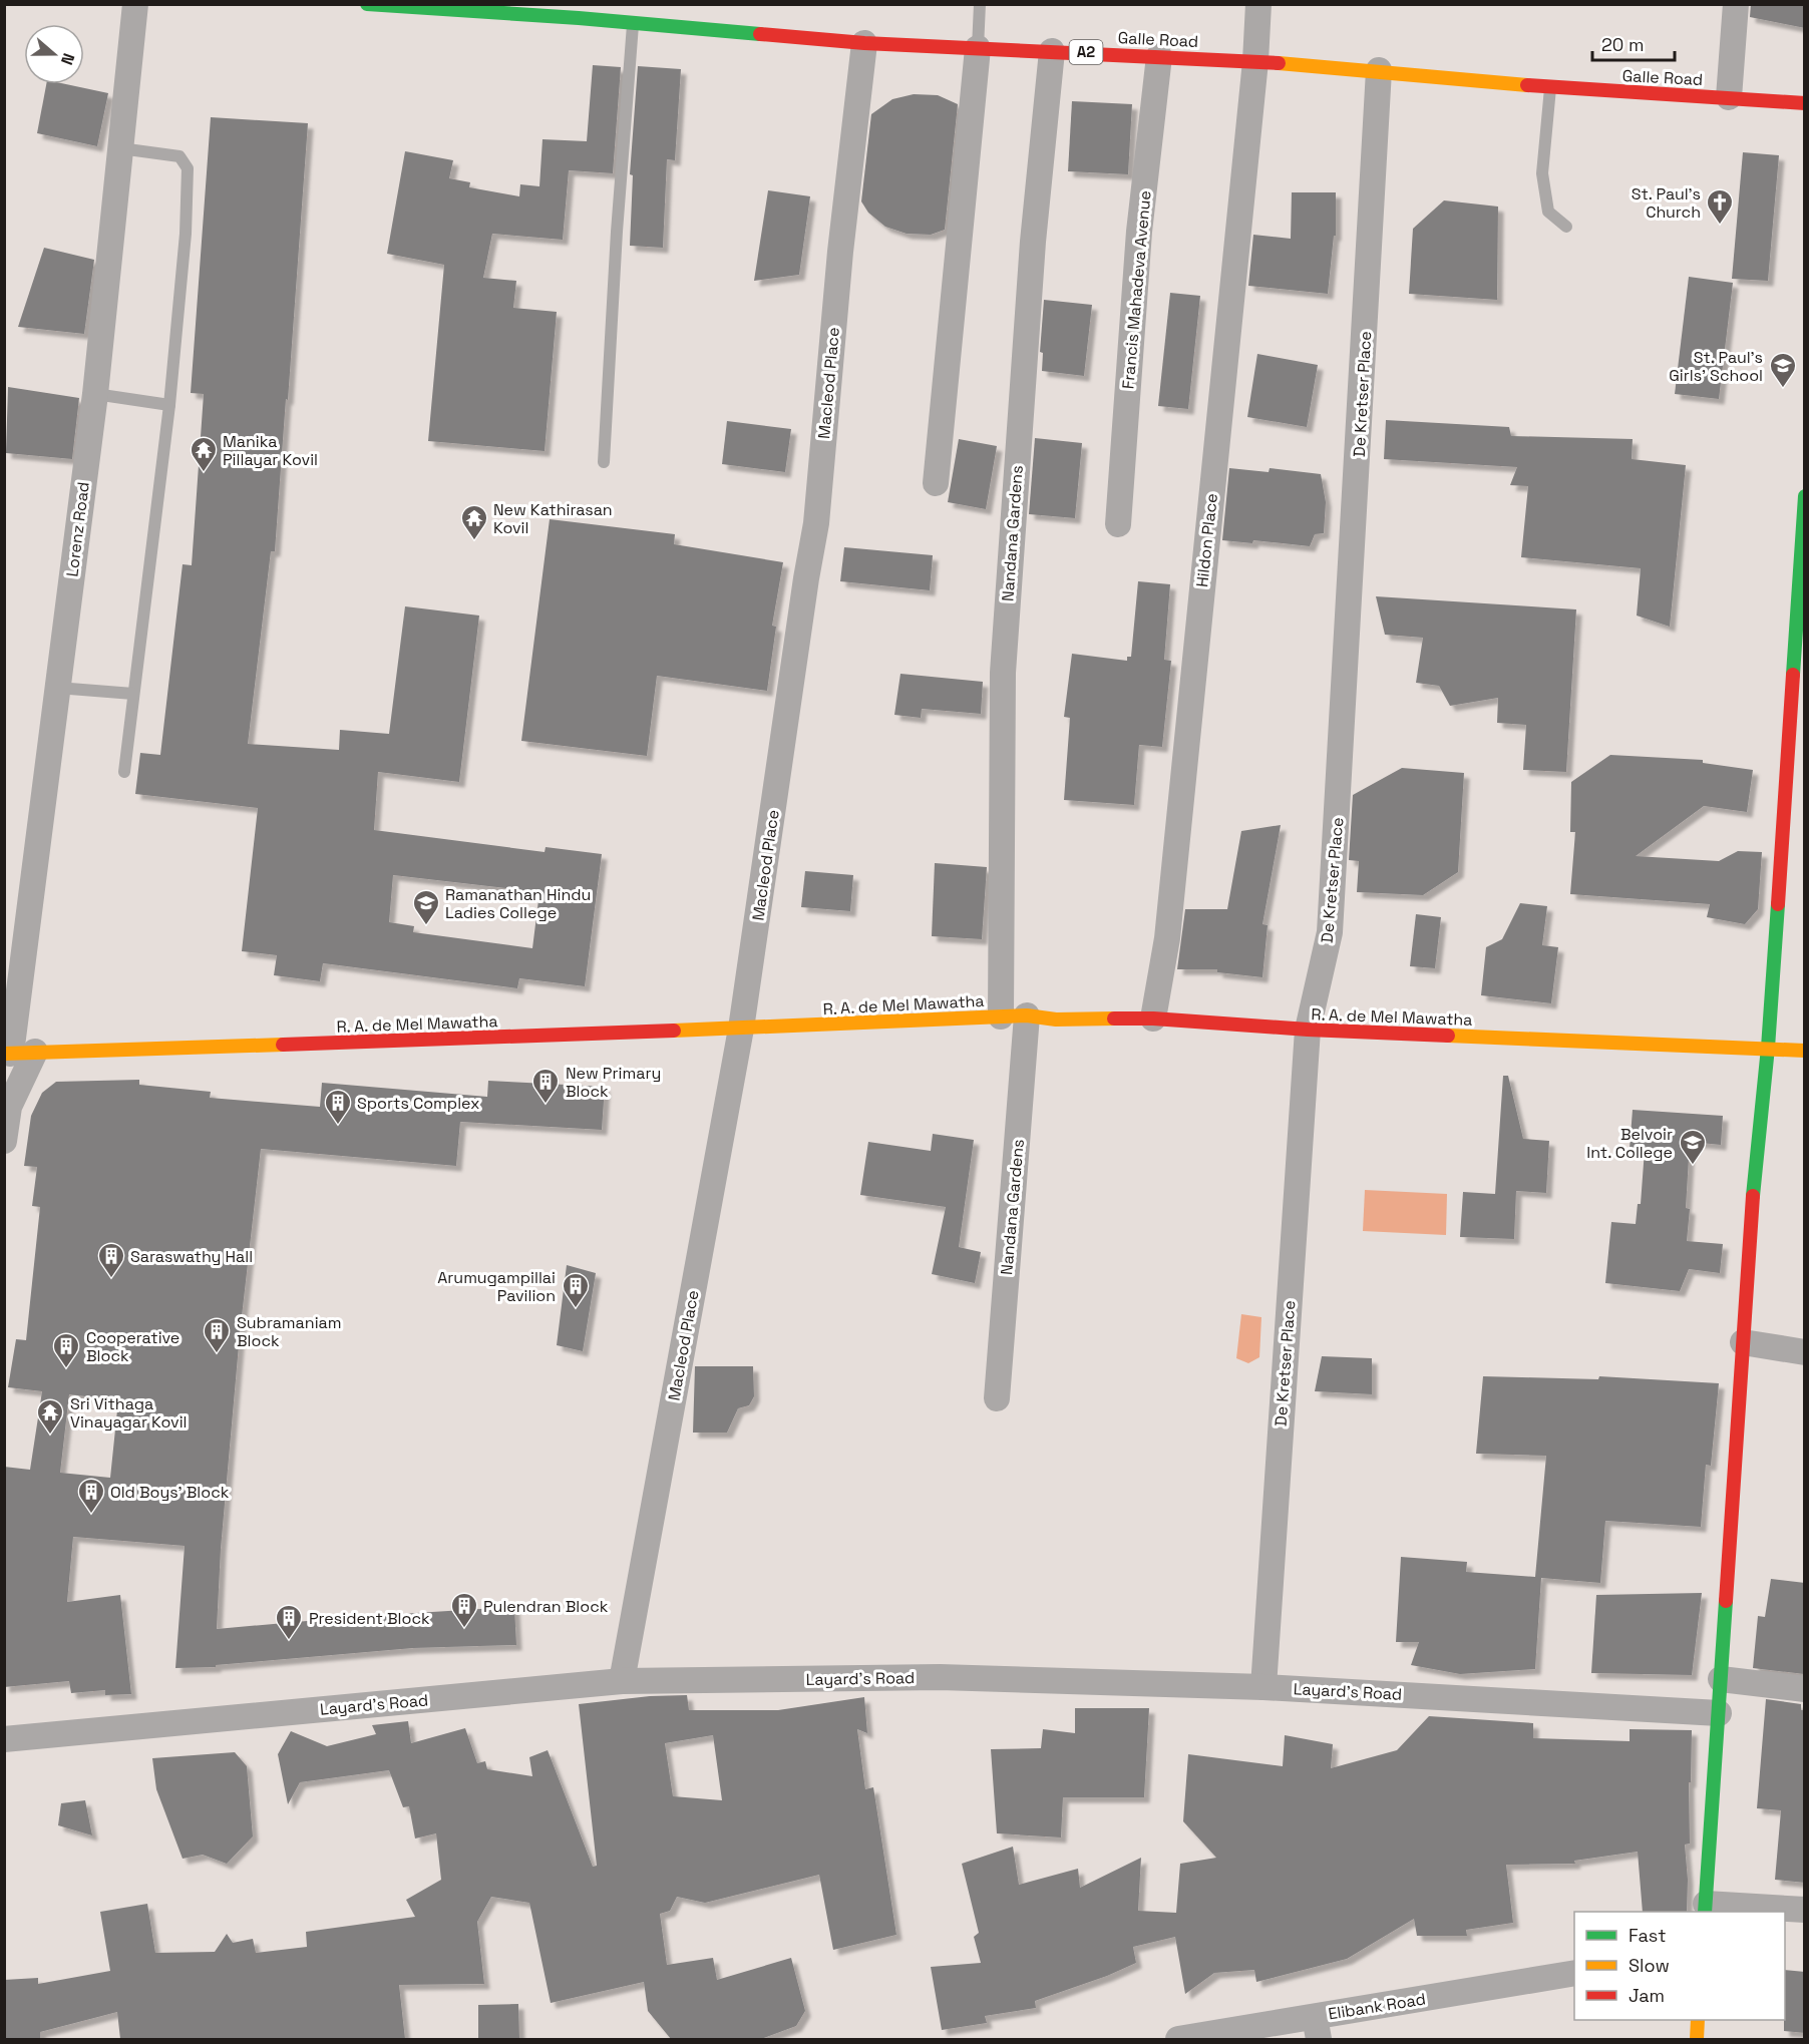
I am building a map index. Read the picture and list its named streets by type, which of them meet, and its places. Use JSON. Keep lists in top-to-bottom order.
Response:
{
  "streets": {
    "main road": ["Galle Road", "A2", "R. A. de Mel Mawatha"],
    "street": [
      "Francis Mahadeva Avenue",
      "Macleod Place",
      "De Kretser Place",
      "Lorenz Road",
      "Nandana Gardens",
      "Hildon Place",
      "Layard's Road",
      "Elibank Road"
    ]
  },
  "crossings": [
    ["Galle Road", "Francis Mahadeva Avenue"],
    ["Galle Road", "Macleod Place"],
    ["Galle Road", "De Kretser Place"],
    ["Galle Road", "Nandana Gardens"],
    ["Galle Road", "Hildon Place"],
    ["Macleod Place", "R. A. de Mel Mawatha"],
    ["Macleod Place", "Layard's Road"],
    ["De Kretser Place", "R. A. de Mel Mawatha"],
    ["De Kretser Place", "Layard's Road"],
    ["Lorenz Road", "R. A. de Mel Mawatha"],
    ["Nandana Gardens", "R. A. de Mel Mawatha"],
    ["Hildon Place", "R. A. de Mel Mawatha"]
  ],
  "places": {
    "church": ["St. Paul's Church"],
    "school or university": ["St. Paul's Girls' School", "Ramanathan Hindu Ladies College", "Belvoir Int. College"],
    "temple": ["Manika Pillayar Kovil", "New Kathirasan Kovil", "Sri Vithaga Vinayagar Kovil"],
    "building": [
      "New Primary Block",
      "Sports Complex",
      "Saraswathy Hall",
      "Arumugampillai Pavilion",
      "Subramaniam Block",
      "Cooperative Block",
      "Old Boys' Block",
      "Pulendran Block",
      "President Block"
    ]
  },
  "legend": ["Fast", "Slow", "Jam"],
  "scale_bar": "20 m",
  "north": "right"
}
